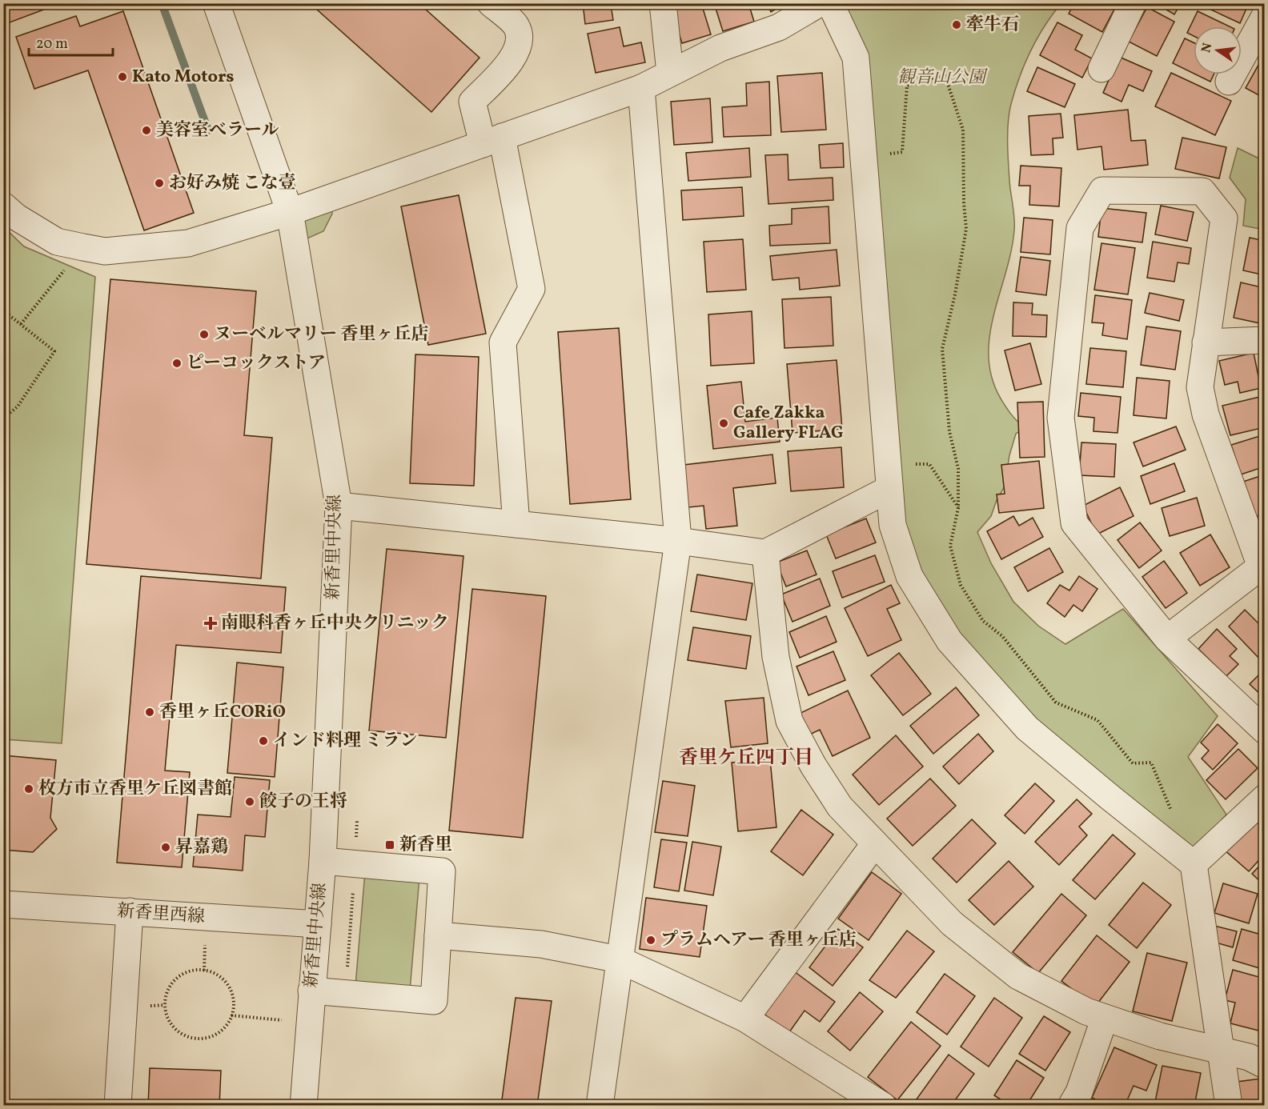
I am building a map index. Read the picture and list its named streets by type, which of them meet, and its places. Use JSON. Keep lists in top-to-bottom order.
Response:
{
  "streets": {
    "street": ["新香里中央線", "新香里西線"]
  },
  "crossings": [
    ["新香里中央線", "新香里西線"]
  ],
  "districts": ["香里ケ丘四丁目"],
  "parks": ["観音山公園"],
  "places": {
    "other": [
      "牽牛石",
      "Kato Motors",
      "美容室べラール",
      "お好み焼 こな壹",
      "ヌーベルマリー 香里ヶ丘店",
      "ピーコックストア",
      "Cafe Zakka Gallery FLAG",
      "香里ヶ丘CORiO",
      "インド料理 ミラン",
      "枚方市立香里ケ丘図書館",
      "餃子の王将",
      "昇嘉鶏",
      "プラムヘアー 香里ヶ丘店"
    ],
    "health": ["南眼科香ヶ丘中央クリニック"],
    "transit": ["新香里"]
  },
  "scale_bar": "20 m",
  "north": "left"
}
